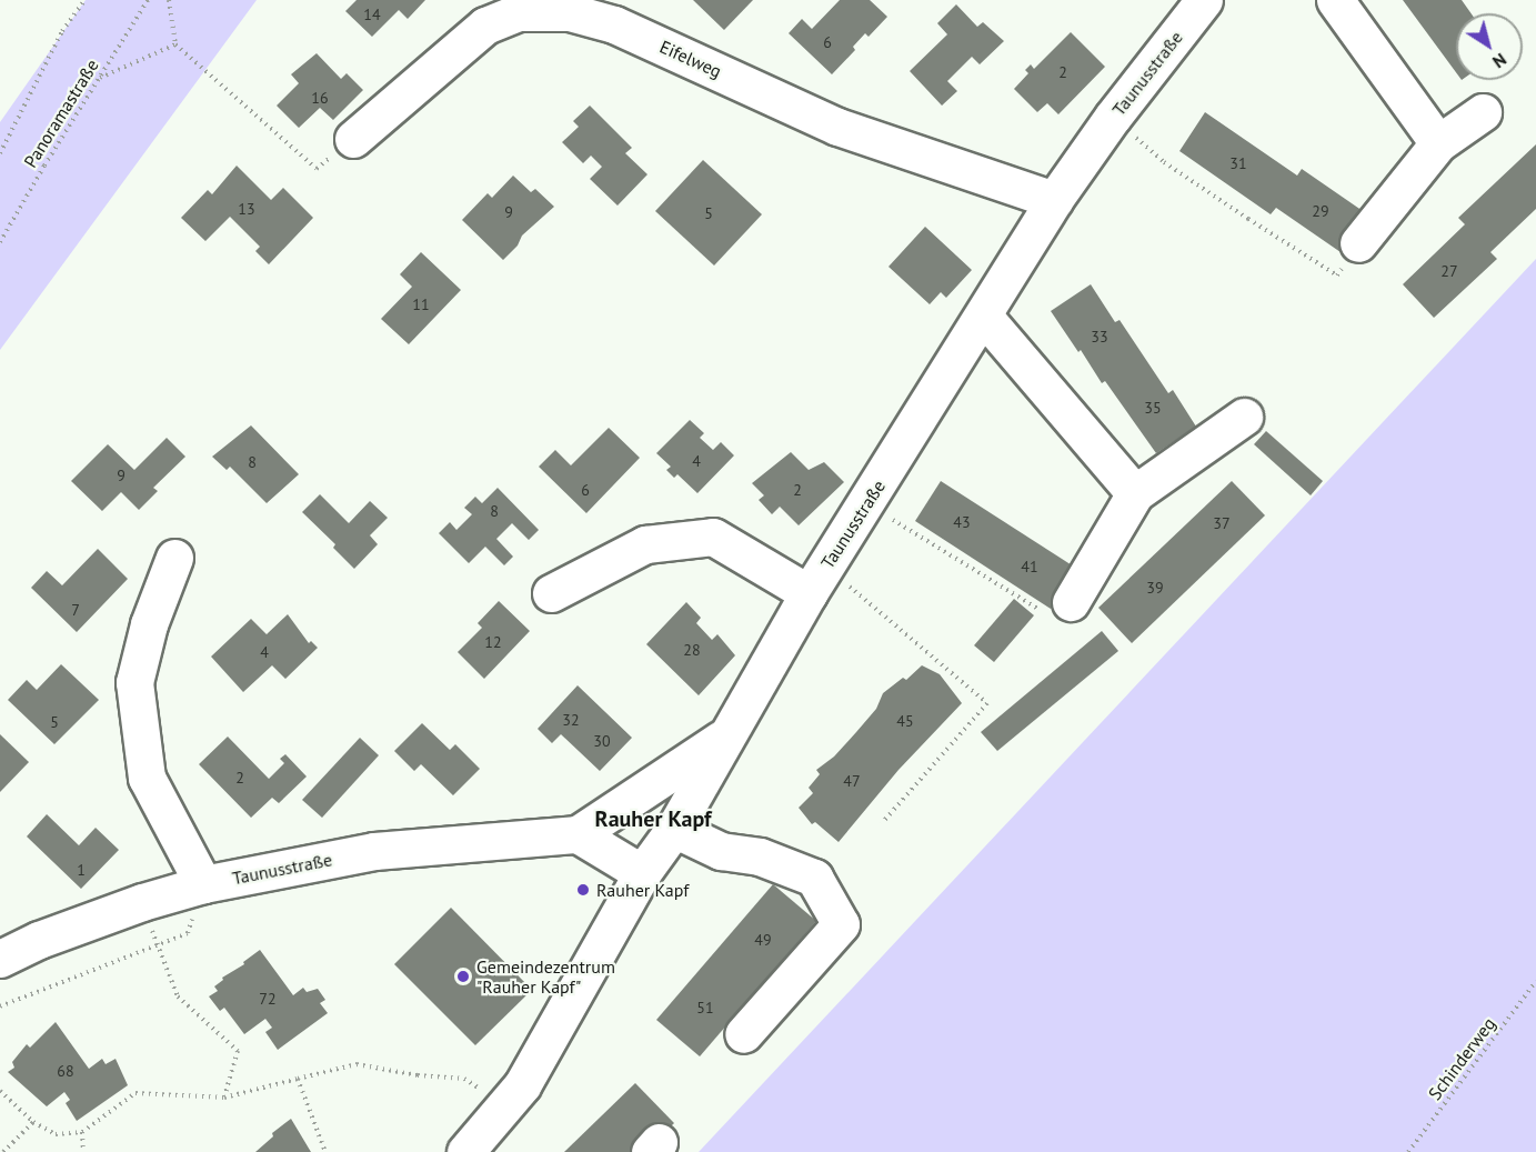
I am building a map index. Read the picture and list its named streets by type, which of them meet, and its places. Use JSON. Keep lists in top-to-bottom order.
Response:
{
  "streets": {
    "street": ["Eifelweg", "Taunusstraße"],
    "path": ["Panoramastraße", "Schinderweg"]
  },
  "crossings": [
    ["Eifelweg", "Taunusstraße"]
  ],
  "districts": ["Rauher Kapf"],
  "places": ["Rauher Kapf", "Gemeindezentrum \"Rauher Kapf\""],
  "house_numbers": [
    "14",
    "6",
    "2",
    "16",
    "31",
    "13",
    "29",
    "9",
    "5",
    "27",
    "11",
    "33",
    "35",
    "4",
    "8",
    "9",
    "6",
    "2",
    "8",
    "43",
    "37",
    "41",
    "39",
    "7",
    "12",
    "28",
    "4",
    "32",
    "45",
    "5",
    "30",
    "2",
    "47",
    "1",
    "49",
    "72",
    "51",
    "68"
  ],
  "north": "bottom right"
}
